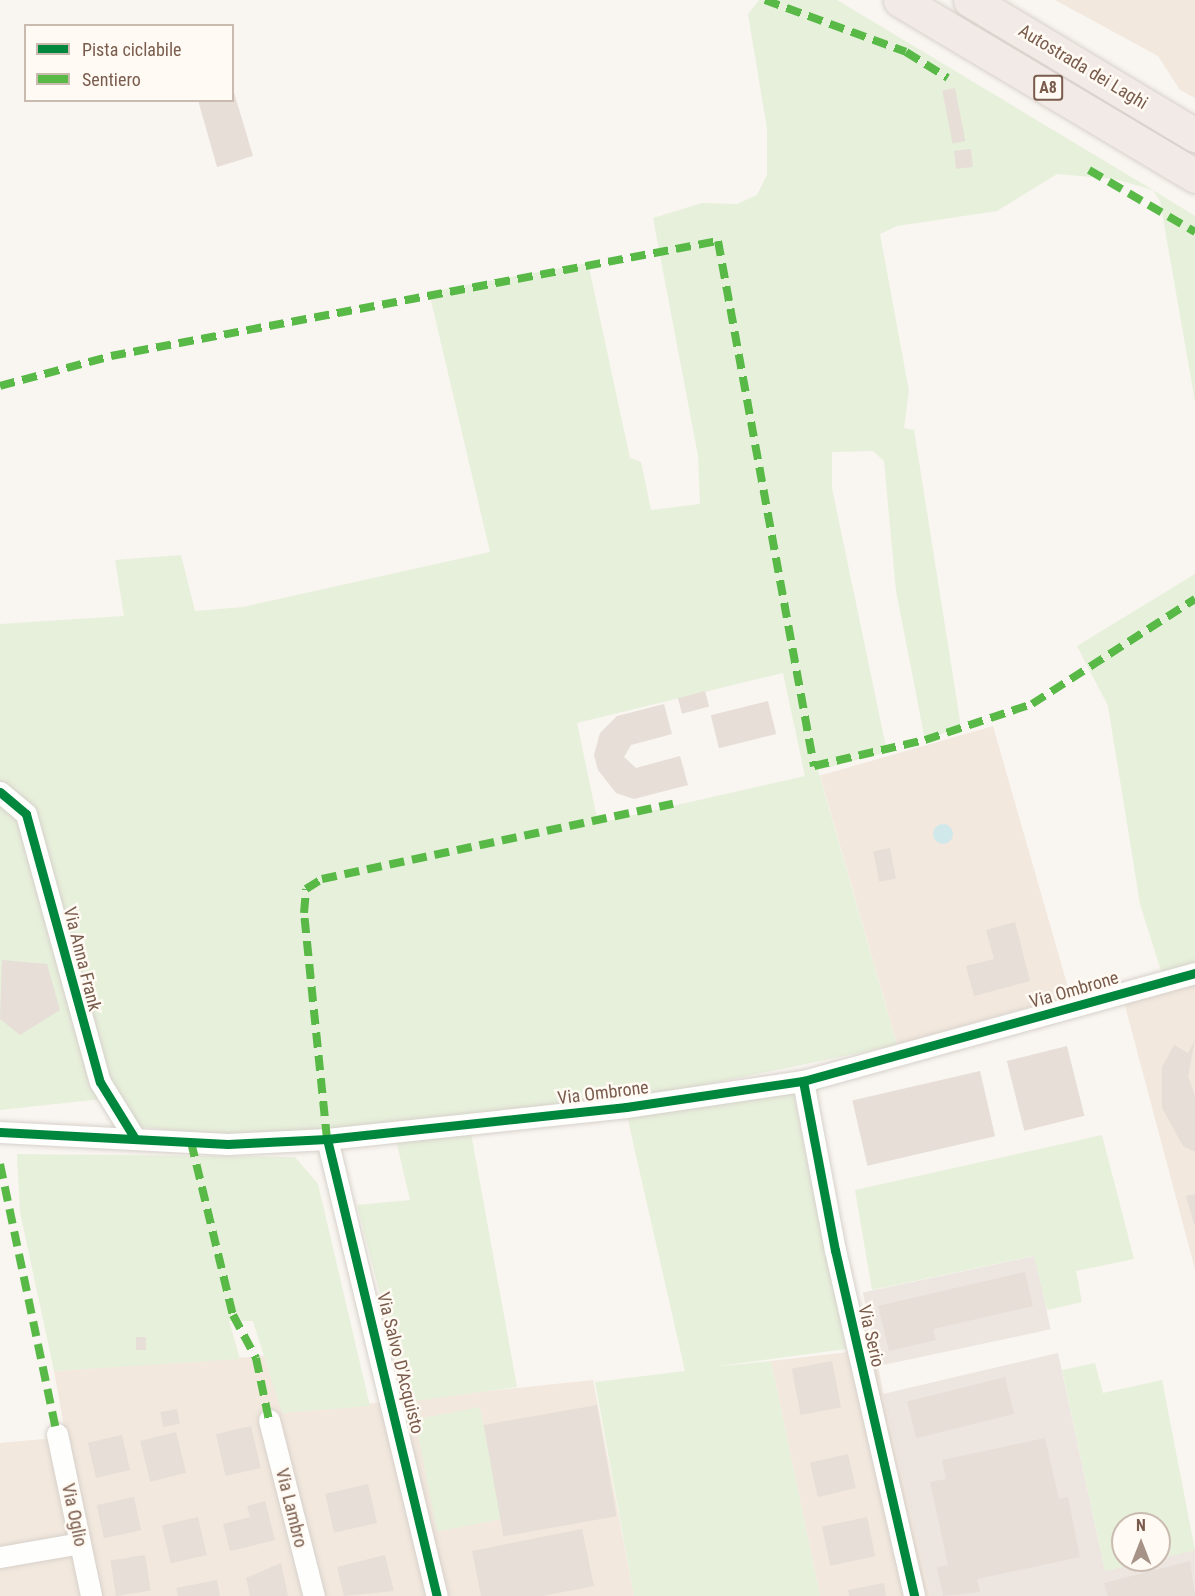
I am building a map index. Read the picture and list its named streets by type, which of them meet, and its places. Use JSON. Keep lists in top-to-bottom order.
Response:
{
  "streets": {
    "highway": ["Autostrada dei Laghi", "A8"],
    "street": [
      "Via Anna Frank",
      "Via Ombrone",
      "Via Serio",
      "Via Salvo D'Acquisto",
      "Via Lambro",
      "Via Oglio"
    ]
  },
  "crossings": [
    ["Via Anna Frank", "Via Ombrone"],
    ["Via Ombrone", "Via Serio"],
    ["Via Ombrone", "Via Salvo D'Acquisto"]
  ],
  "legend": ["Pista ciclabile", "Sentiero"],
  "north": "top"
}
